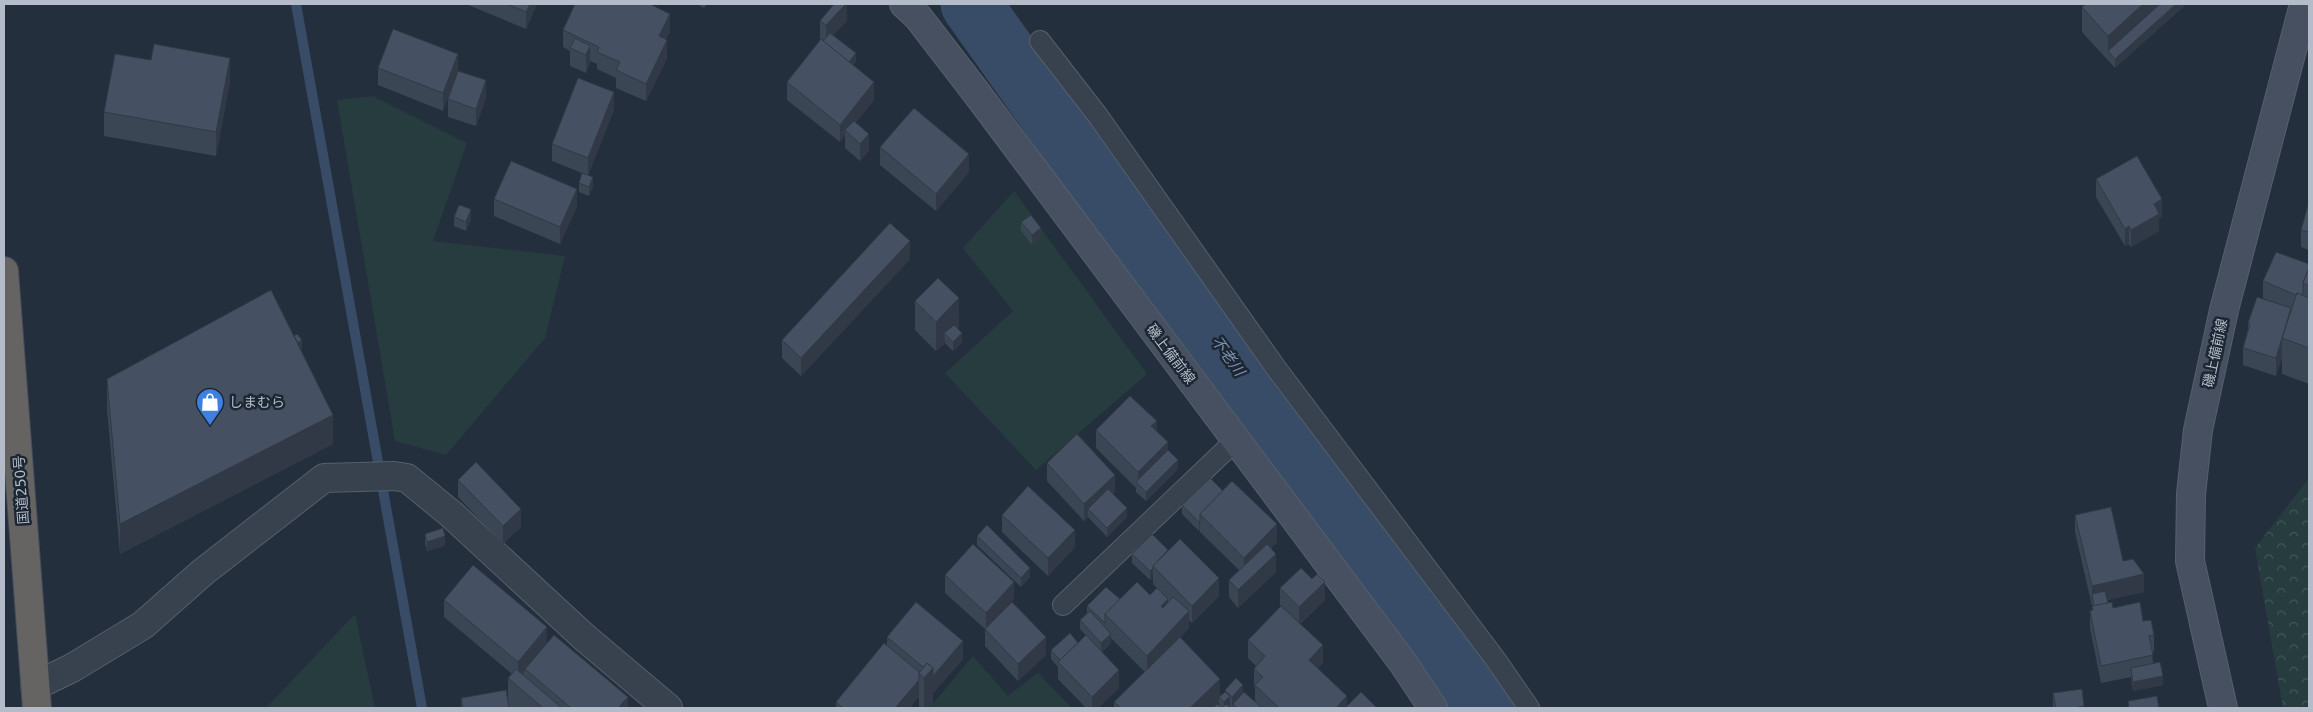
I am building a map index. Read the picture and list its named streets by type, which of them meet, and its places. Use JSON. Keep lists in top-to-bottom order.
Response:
{
  "streets": {
    "highway": ["国道250号"],
    "main road": ["磯上備前線"]
  },
  "water": ["不老川"],
  "places": {
    "shop": ["しまむら"]
  }
}
